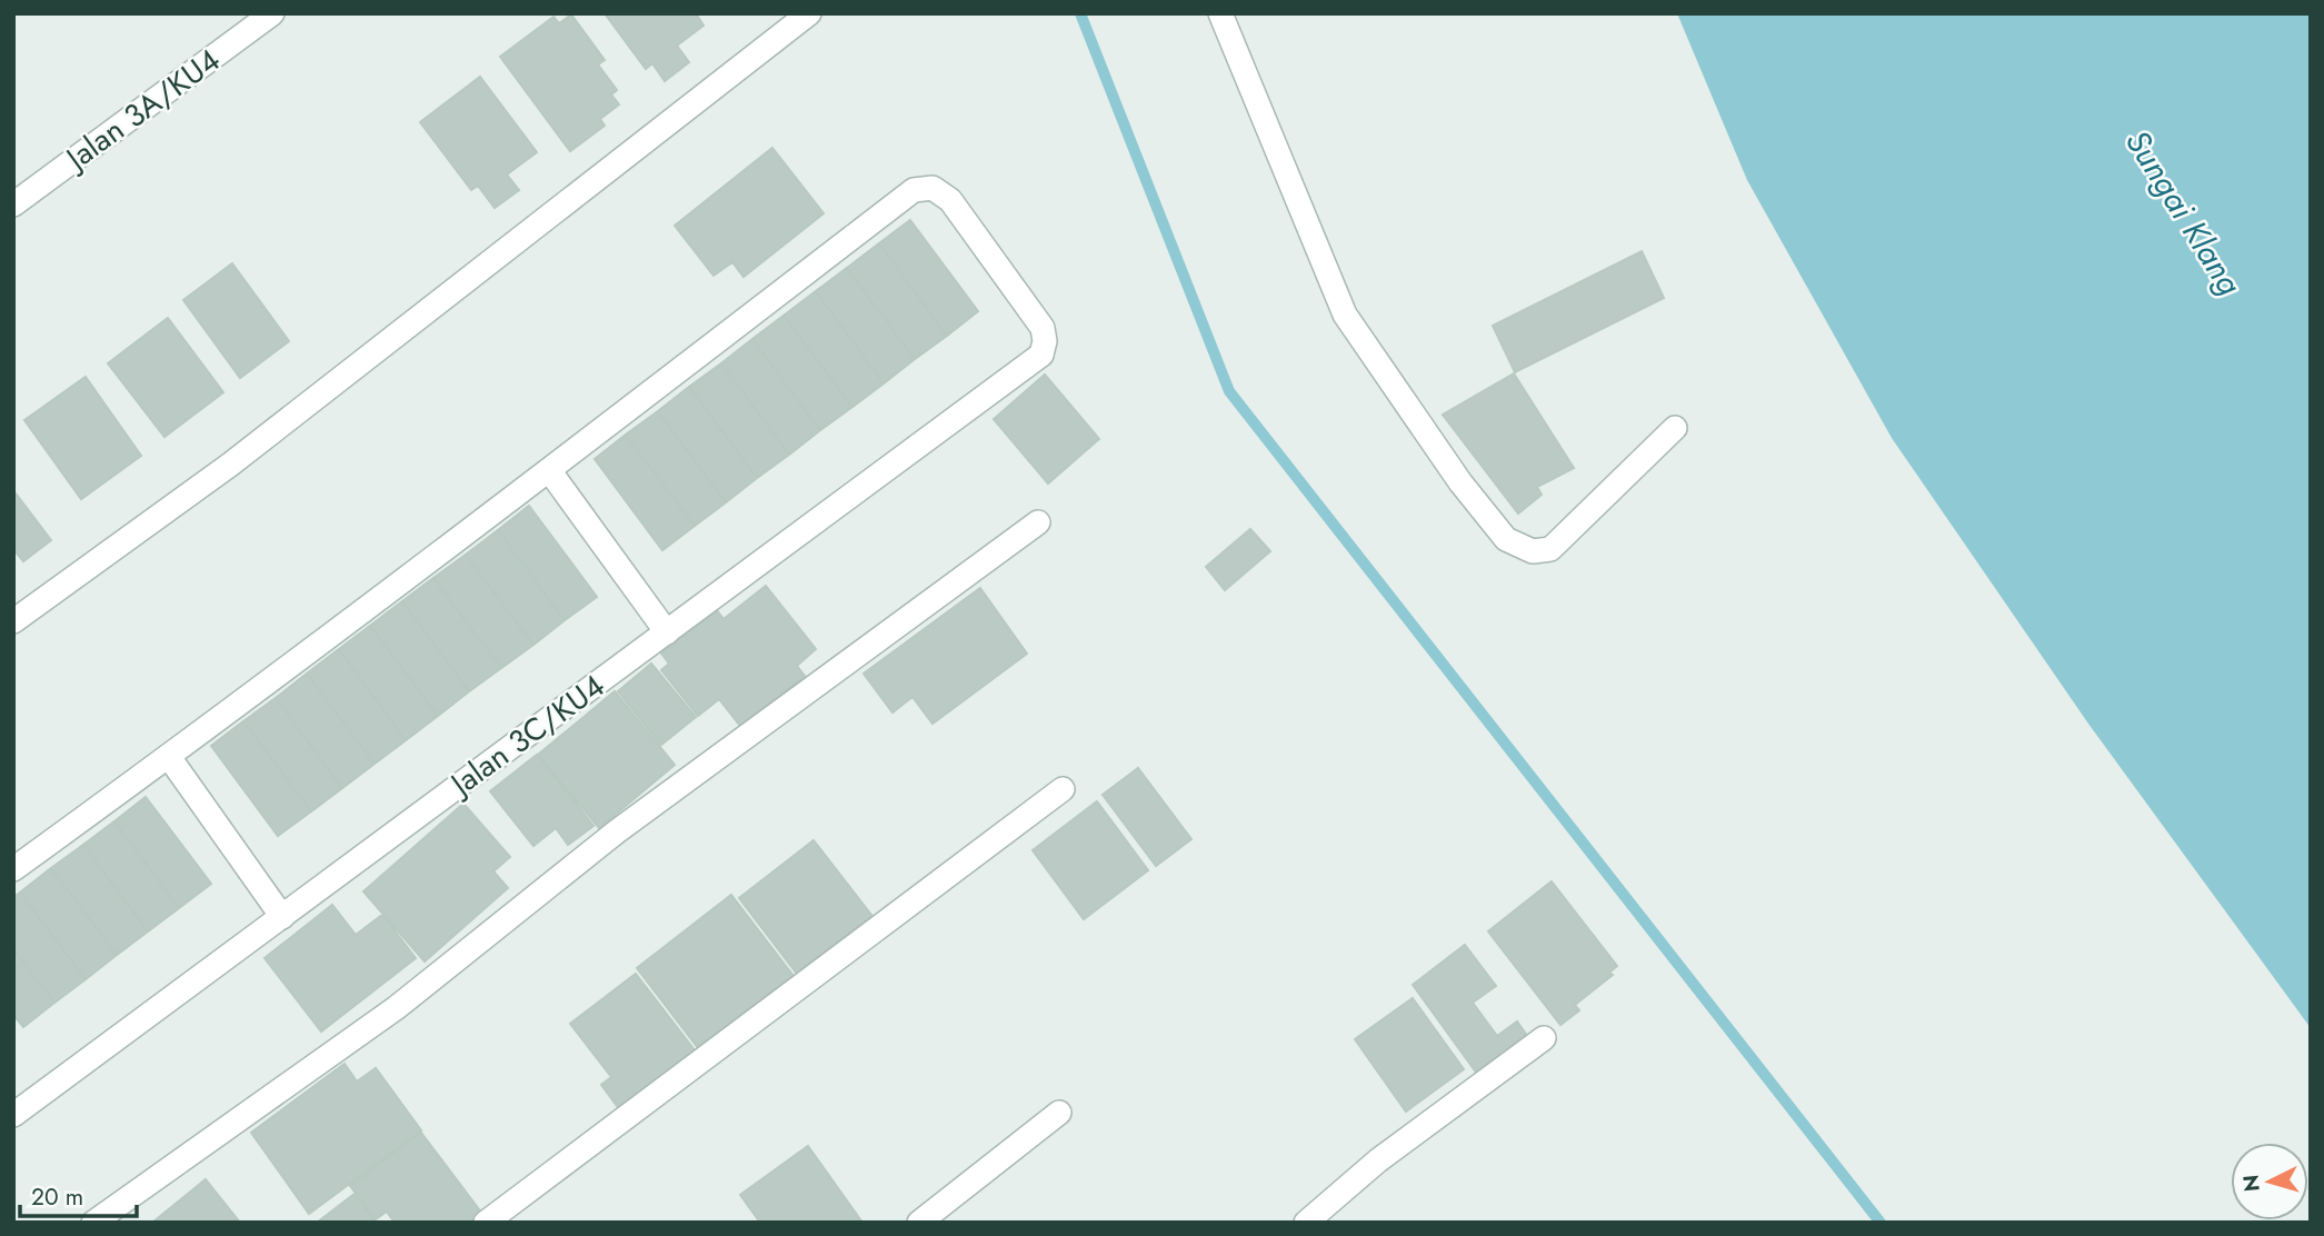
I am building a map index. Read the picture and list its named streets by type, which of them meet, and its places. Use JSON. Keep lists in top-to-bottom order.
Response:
{
  "streets": {
    "street": ["Jalan 3A/KU4", "Jalan 3C/KU4"]
  },
  "water": ["Sungai Klang"],
  "scale_bar": "20 m",
  "north": "left"
}
